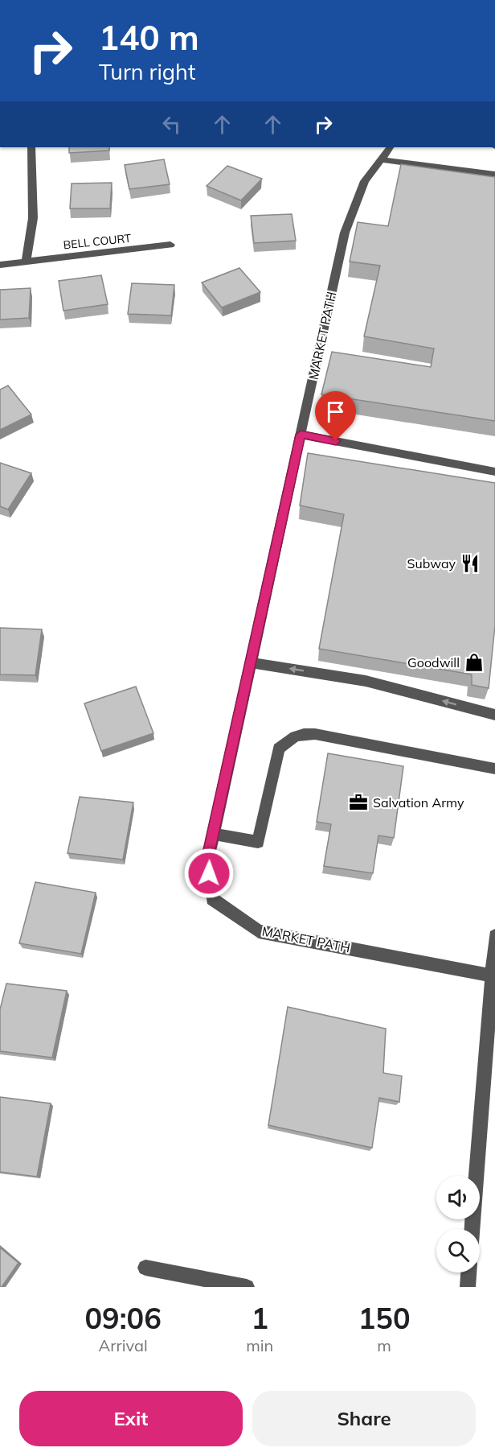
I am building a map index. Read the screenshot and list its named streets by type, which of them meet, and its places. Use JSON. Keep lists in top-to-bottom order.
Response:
{
  "streets": {
    "street": ["BELL COURT", "MARKET PATH"]
  },
  "places": {
    "restaurant": ["Subway"],
    "shop": ["Goodwill"],
    "office": ["Salvation Army"]
  },
  "page": {
    "turn": ["140 m", "Turn right"],
    "eta": [
      "09:06",
      "Arrival",
      "1",
      "min",
      "150",
      "m"
    ],
    "buttons": ["Exit", "Share"]
  }
}
